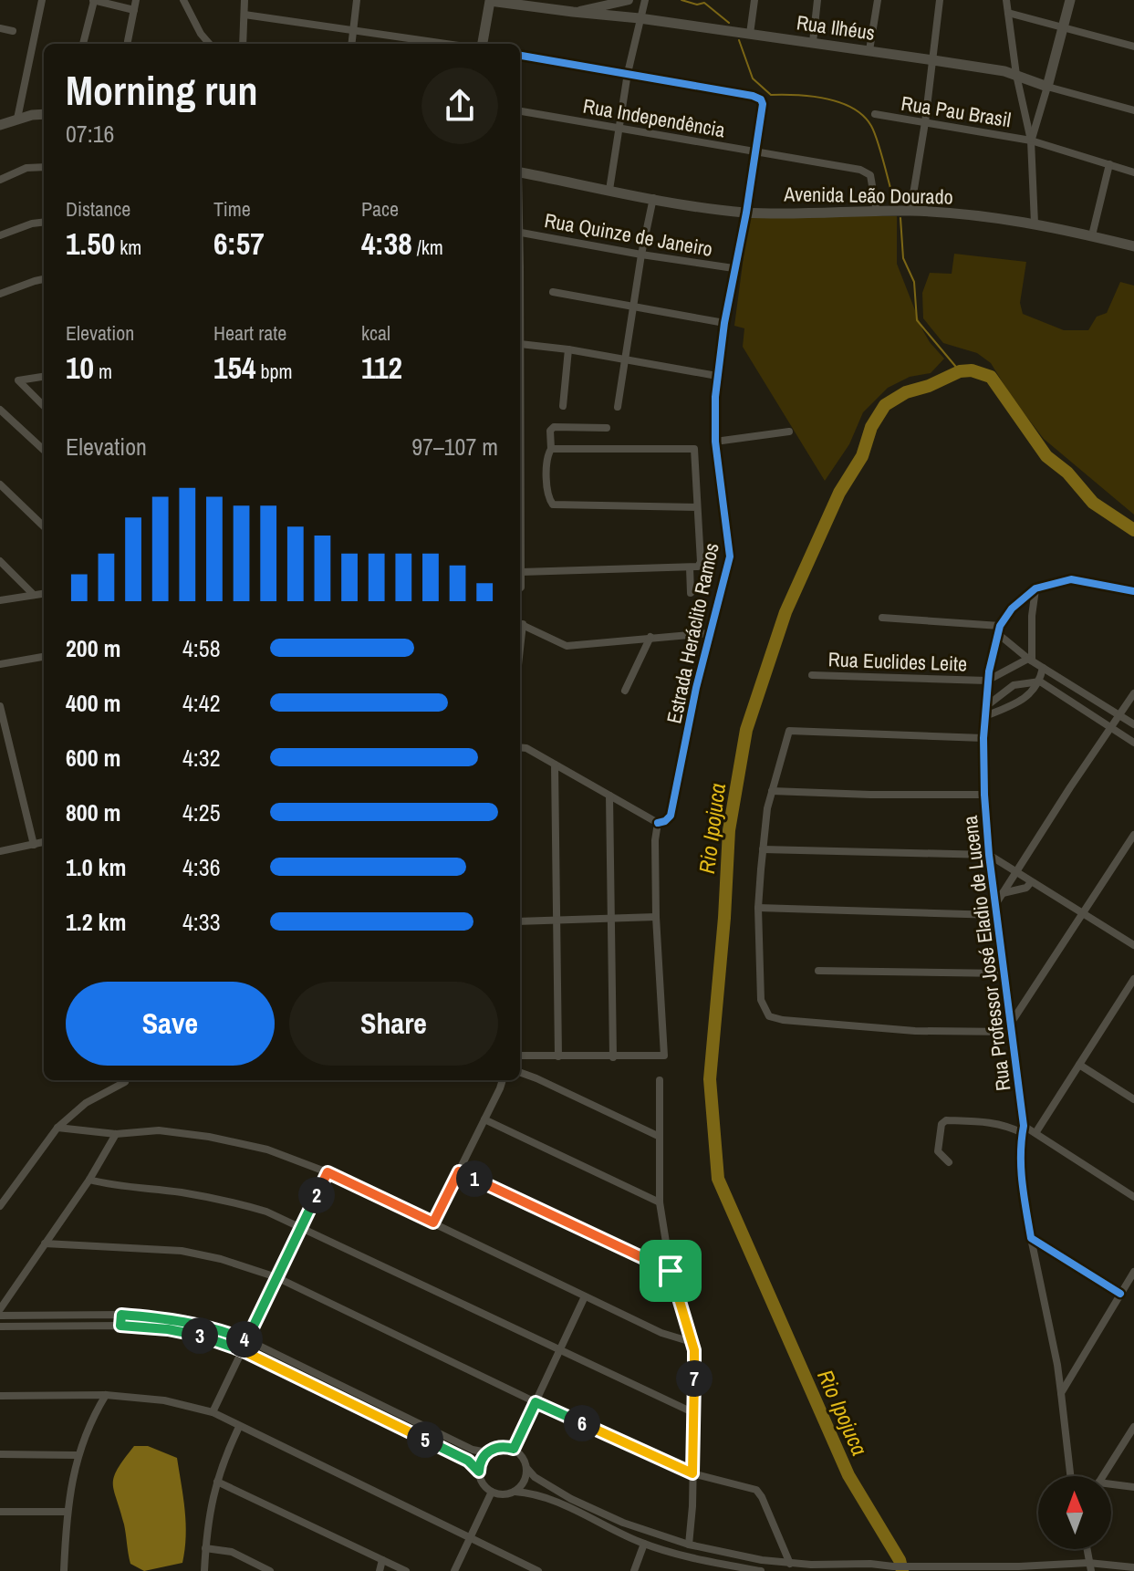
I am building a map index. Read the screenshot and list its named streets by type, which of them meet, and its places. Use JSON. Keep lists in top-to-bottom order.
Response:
{
  "streets": {
    "main road": ["Rua Ilhéus", "Avenida Leão Dourado"],
    "street": [
      "Rua Pau Brasil",
      "Rua Independência",
      "Rua Quinze de Janeiro",
      "Estrada Heráclito Ramos",
      "Rua Euclides Leite",
      "Rua Professor José Eladio de Lucena"
    ]
  },
  "crossings": [
    ["Rua Independência", "Avenida Leão Dourado"],
    ["Rua Independência", "Estrada Heráclito Ramos"],
    ["Avenida Leão Dourado", "Estrada Heráclito Ramos"],
    ["Rua Quinze de Janeiro", "Estrada Heráclito Ramos"],
    ["Rua Euclides Leite", "Rua Professor José Eladio de Lucena"]
  ],
  "water": ["Rio Ipojuca"],
  "north": "top",
  "page": {
    "heading": ["Morning run", "07:16"],
    "stats": [
      ["Distance", "1.50 km"],
      ["Time", "6:57"],
      ["Pace", "4:38 /km"],
      ["Elevation", "10 m"],
      ["Heart rate", "154 bpm"],
      ["kcal", "112"]
    ],
    "chart": ["Elevation", "97–107 m"],
    "list": [
      {
        "name": "200 m",
        "note": "4:58"
      },
      {
        "name": "400 m",
        "note": "4:42"
      },
      {
        "name": "600 m",
        "note": "4:32"
      },
      {
        "name": "800 m",
        "note": "4:25"
      },
      {
        "name": "1.0 km",
        "note": "4:36"
      },
      {
        "name": "1.2 km",
        "note": "4:33"
      }
    ],
    "buttons": ["Save", "Share"],
    "pins": [
      "1",
      "2",
      "3",
      "4",
      "7",
      "6",
      "5"
    ]
  }
}
